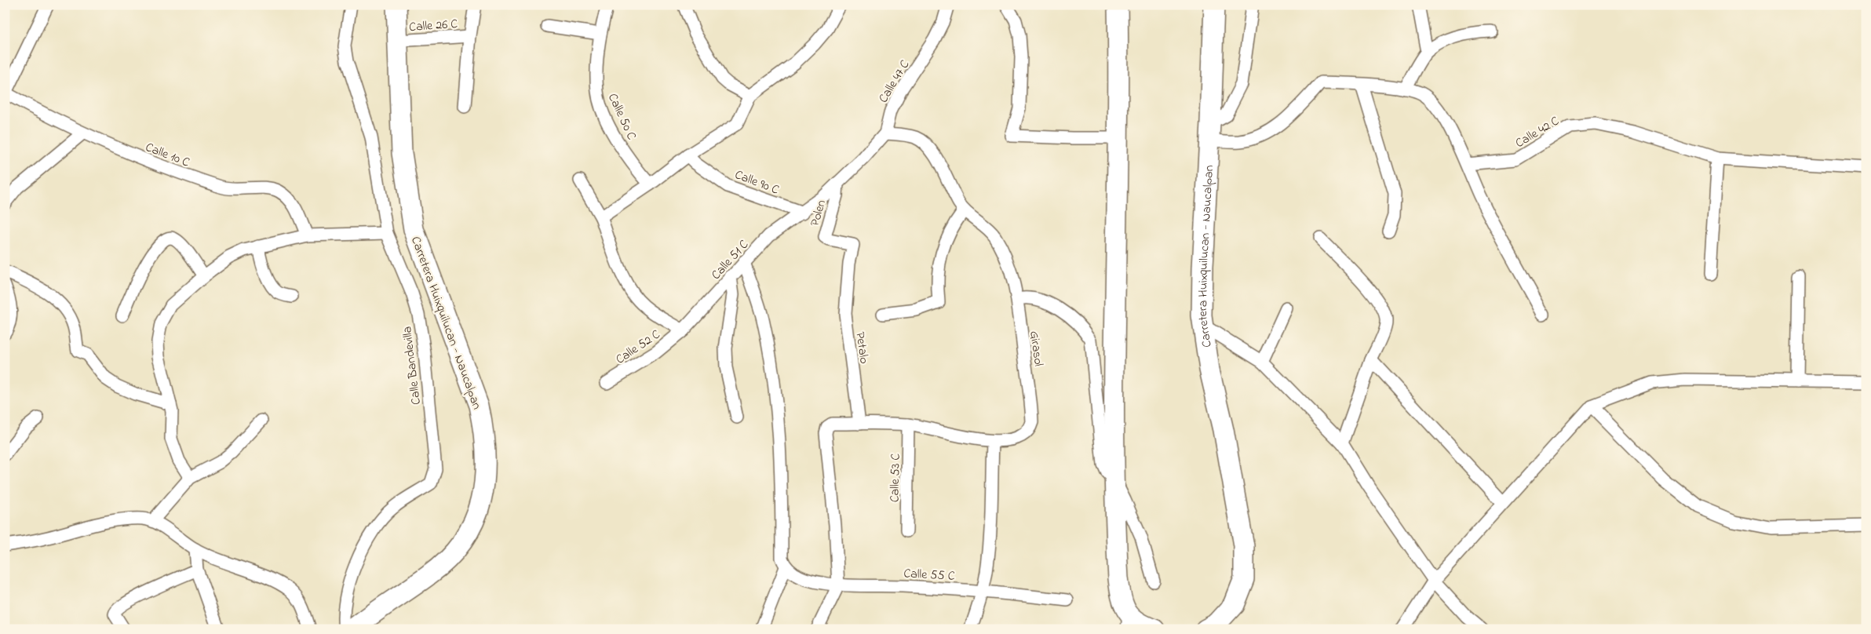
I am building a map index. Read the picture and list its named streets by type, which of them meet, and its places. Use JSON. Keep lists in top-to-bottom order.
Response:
{
  "streets": {
    "main road": ["Carretera Huixquilucan - Naucalpan"],
    "street": [
      "Calle 26 C",
      "Calle 47 C",
      "Calle 50 C",
      "Calle 42 C",
      "Calle 10 C",
      "Calle 90 C",
      "Polen",
      "Calle 51 C",
      "Calle 52 C",
      "Petalo",
      "Girasol",
      "Calle Bandevilla",
      "Calle 53 C",
      "Calle 55 C"
    ]
  },
  "crossings": [
    ["Calle 26 C", "Carretera Huixquilucan - Naucalpan"],
    ["Calle 90 C", "Calle 51 C"],
    ["Polen", "Petalo"],
    ["Calle 51 C", "Calle 52 C"],
    ["Petalo", "Girasol"],
    ["Girasol", "Calle 53 C"],
    ["Girasol", "Calle 55 C"]
  ]
}
